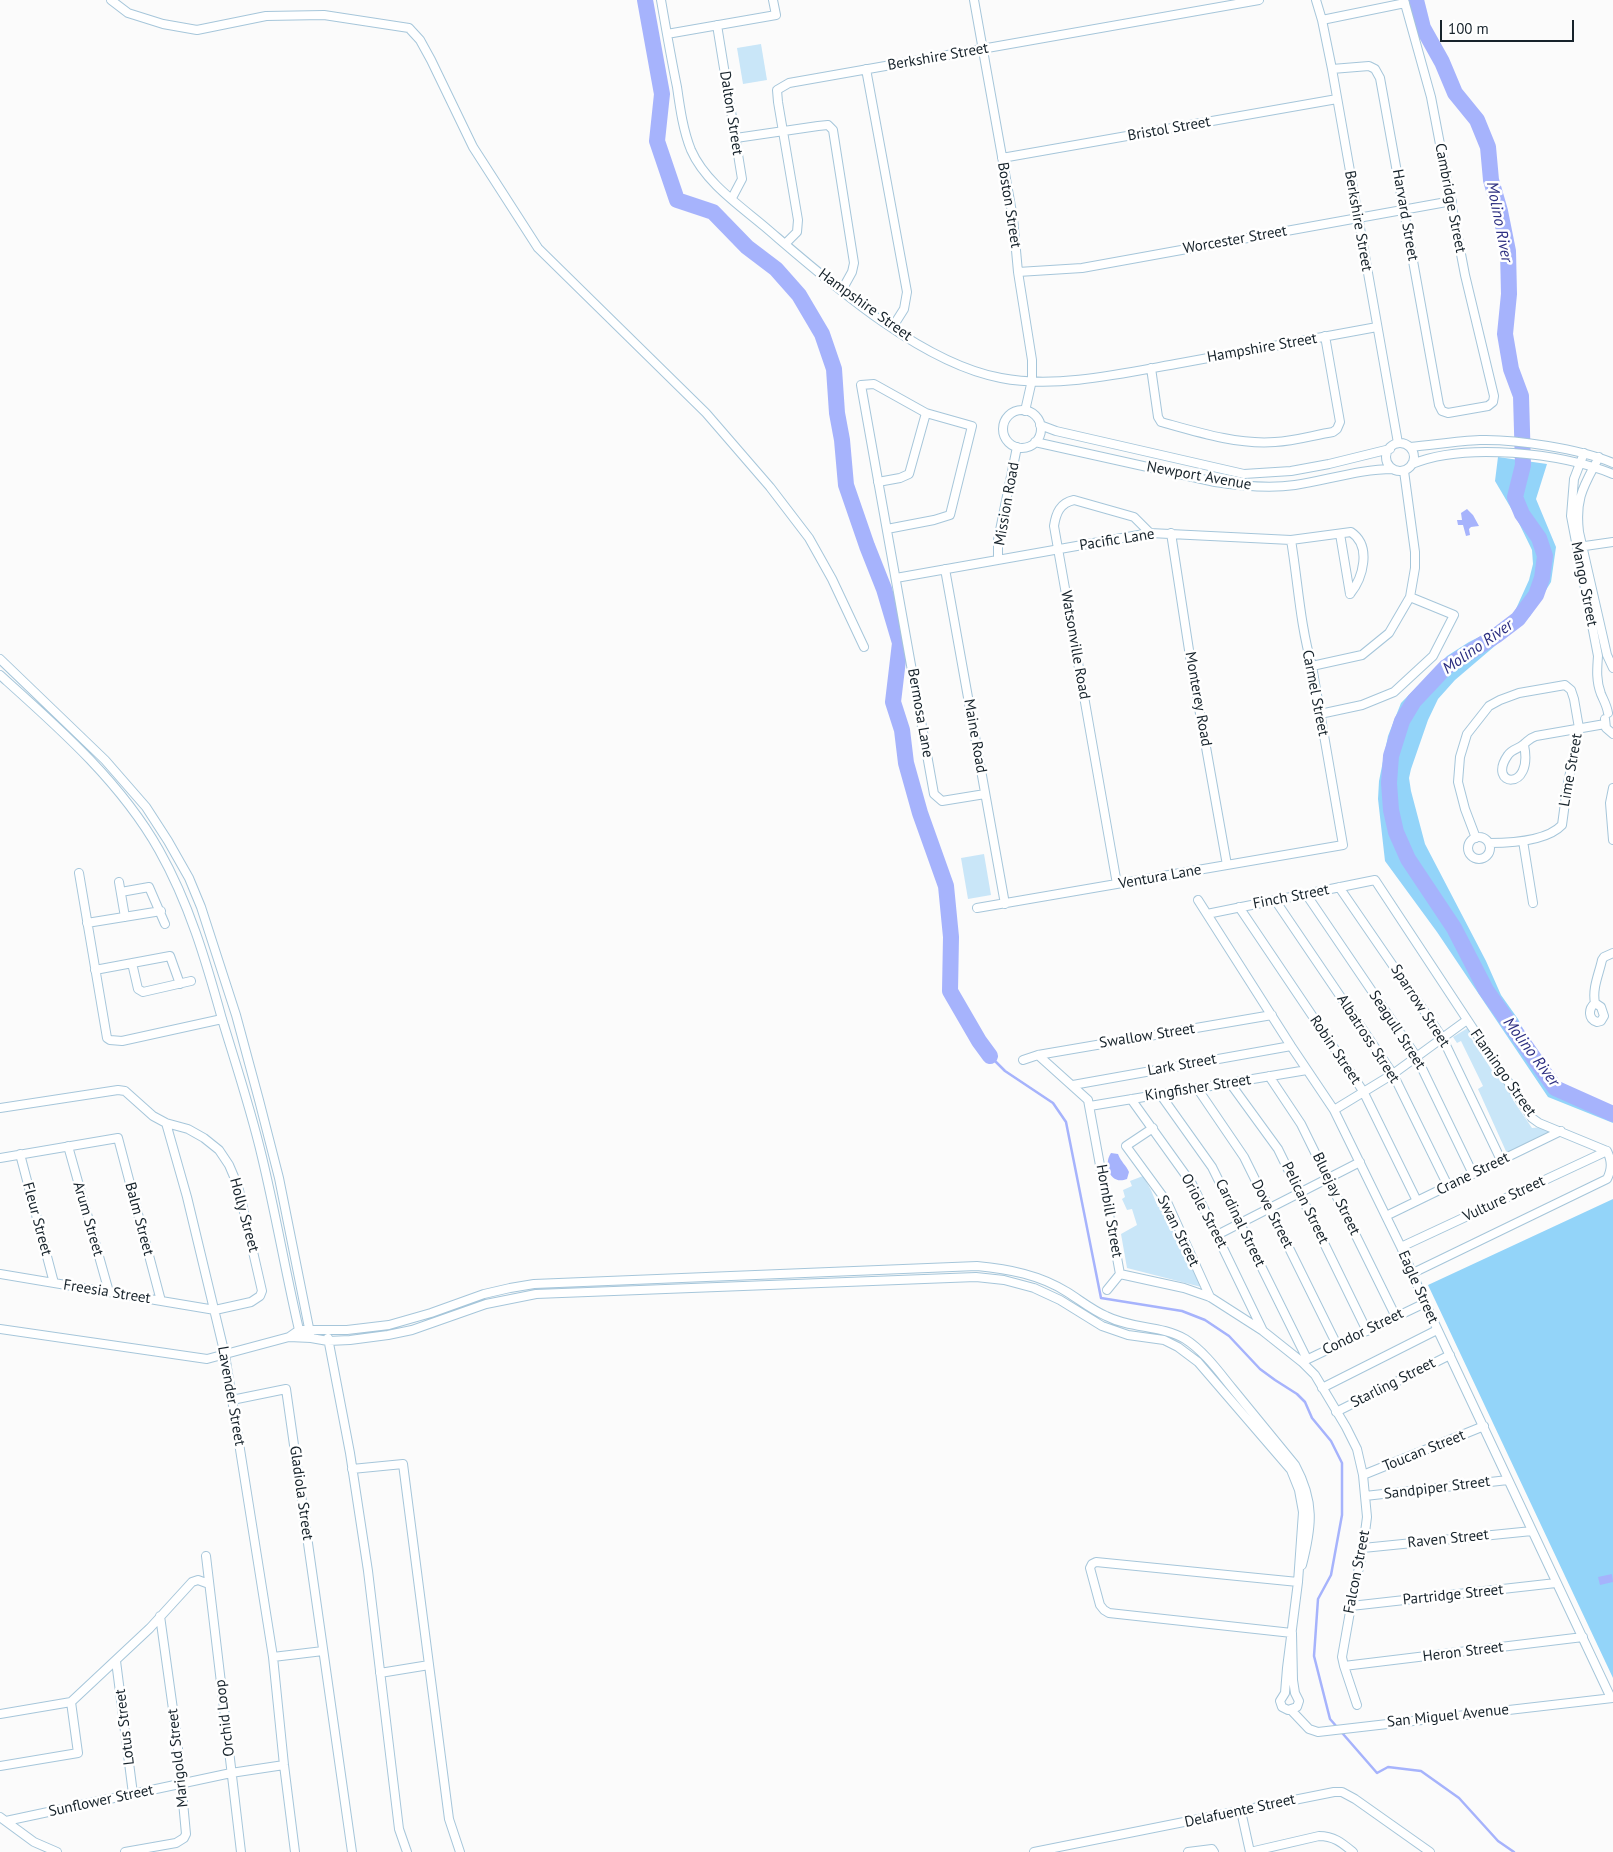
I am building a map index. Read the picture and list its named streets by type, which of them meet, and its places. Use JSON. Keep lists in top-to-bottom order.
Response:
{
  "streets": {
    "street": [
      "Berkshire Street",
      "Dalton Street",
      "Bristol Street",
      "Cambridge Street",
      "Boston Street",
      "Harvard Street",
      "Worcester Street",
      "Hampshire Street",
      "Newport Avenue",
      "Mission Road",
      "Pacific Lane",
      "Mango Street",
      "Watsonville Road",
      "Carmel Street",
      "Monterey Road",
      "Bermosa Lane",
      "Maine Road",
      "Lime Street",
      "Ventura Lane",
      "Finch Street",
      "Sparrow Street",
      "Seagull Street",
      "Swallow Street",
      "Albatross Street",
      "Robin Street",
      "Lark Street",
      "Flamingo Street",
      "Kingfisher Street",
      "Crane Street",
      "Bluejay Street",
      "Vulture Street",
      "Pelican Street",
      "Hornbill Street",
      "Oriole Street",
      "Dove Street",
      "Holly Street",
      "Fleur Street",
      "Arum Street",
      "Balm Street",
      "Cardinal Street",
      "Swan Street",
      "Eagle Street",
      "Freesia Street",
      "Condor Street",
      "Starling Street",
      "Lavender Street",
      "Toucan Street",
      "Sandpiper Street",
      "Gladiola Street",
      "Raven Street",
      "Falcon Street",
      "Partridge Street",
      "Heron Street",
      "San Miguel Avenue",
      "Orchid Loop",
      "Lotus Street",
      "Marigold Street",
      "Sunflower Street",
      "Delafuente Street"
    ]
  },
  "crossings": [
    ["Berkshire Street", "Bristol Street"],
    ["Berkshire Street", "Boston Street"],
    ["Berkshire Street", "Harvard Street"],
    ["Berkshire Street", "Worcester Street"],
    ["Berkshire Street", "Hampshire Street"],
    ["Berkshire Street", "Newport Avenue"],
    ["Dalton Street", "Hampshire Street"],
    ["Bristol Street", "Boston Street"],
    ["Cambridge Street", "Harvard Street"],
    ["Cambridge Street", "Worcester Street"],
    ["Boston Street", "Worcester Street"],
    ["Boston Street", "Hampshire Street"],
    ["Boston Street", "Newport Avenue"],
    ["Boston Street", "Mission Road"],
    ["Harvard Street", "Worcester Street"],
    ["Newport Avenue", "Mission Road"],
    ["Mission Road", "Pacific Lane"],
    ["Pacific Lane", "Watsonville Road"],
    ["Pacific Lane", "Carmel Street"],
    ["Pacific Lane", "Monterey Road"],
    ["Pacific Lane", "Bermosa Lane"],
    ["Pacific Lane", "Maine Road"],
    ["Watsonville Road", "Ventura Lane"],
    ["Carmel Street", "Ventura Lane"],
    ["Monterey Road", "Ventura Lane"],
    ["Bermosa Lane", "Maine Road"],
    ["Maine Road", "Ventura Lane"],
    ["Finch Street", "Sparrow Street"],
    ["Finch Street", "Seagull Street"],
    ["Finch Street", "Albatross Street"],
    ["Finch Street", "Robin Street"],
    ["Finch Street", "Flamingo Street"],
    ["Finch Street", "Eagle Street"],
    ["Sparrow Street", "Crane Street"],
    ["Seagull Street", "Crane Street"],
    ["Swallow Street", "Hornbill Street"],
    ["Swallow Street", "Eagle Street"],
    ["Albatross Street", "Crane Street"],
    ["Robin Street", "Crane Street"],
    ["Lark Street", "Hornbill Street"],
    ["Lark Street", "Eagle Street"],
    ["Flamingo Street", "Crane Street"],
    ["Flamingo Street", "Vulture Street"],
    ["Kingfisher Street", "Bluejay Street"],
    ["Kingfisher Street", "Pelican Street"],
    ["Kingfisher Street", "Hornbill Street"],
    ["Kingfisher Street", "Oriole Street"],
    ["Kingfisher Street", "Dove Street"],
    ["Kingfisher Street", "Cardinal Street"],
    ["Kingfisher Street", "Eagle Street"],
    ["Crane Street", "Eagle Street"],
    ["Bluejay Street", "Condor Street"],
    ["Vulture Street", "Eagle Street"],
    ["Pelican Street", "Condor Street"],
    ["Hornbill Street", "Oriole Street"],
    ["Hornbill Street", "Cardinal Street"],
    ["Hornbill Street", "Swan Street"],
    ["Hornbill Street", "Condor Street"],
    ["Hornbill Street", "Starling Street"],
    ["Hornbill Street", "Falcon Street"],
    ["Oriole Street", "Swan Street"],
    ["Dove Street", "Condor Street"],
    ["Holly Street", "Freesia Street"],
    ["Holly Street", "Lavender Street"],
    ["Fleur Street", "Freesia Street"],
    ["Arum Street", "Balm Street"],
    ["Arum Street", "Freesia Street"],
    ["Balm Street", "Freesia Street"],
    ["Cardinal Street", "Condor Street"],
    ["Eagle Street", "Condor Street"],
    ["Eagle Street", "Starling Street"],
    ["Eagle Street", "Toucan Street"],
    ["Eagle Street", "Sandpiper Street"],
    ["Eagle Street", "Raven Street"],
    ["Eagle Street", "Partridge Street"],
    ["Eagle Street", "Heron Street"],
    ["Eagle Street", "San Miguel Avenue"],
    ["Freesia Street", "Lavender Street"],
    ["Starling Street", "Falcon Street"],
    ["Lavender Street", "Gladiola Street"],
    ["Lavender Street", "Sunflower Street"],
    ["Toucan Street", "Falcon Street"],
    ["Sandpiper Street", "Falcon Street"],
    ["Raven Street", "Falcon Street"],
    ["Falcon Street", "Partridge Street"],
    ["Falcon Street", "Heron Street"],
    ["Orchid Loop", "Sunflower Street"],
    ["Lotus Street", "Sunflower Street"],
    ["Marigold Street", "Sunflower Street"]
  ],
  "water": ["Molino River"],
  "scale_bar": "100 m"
}
